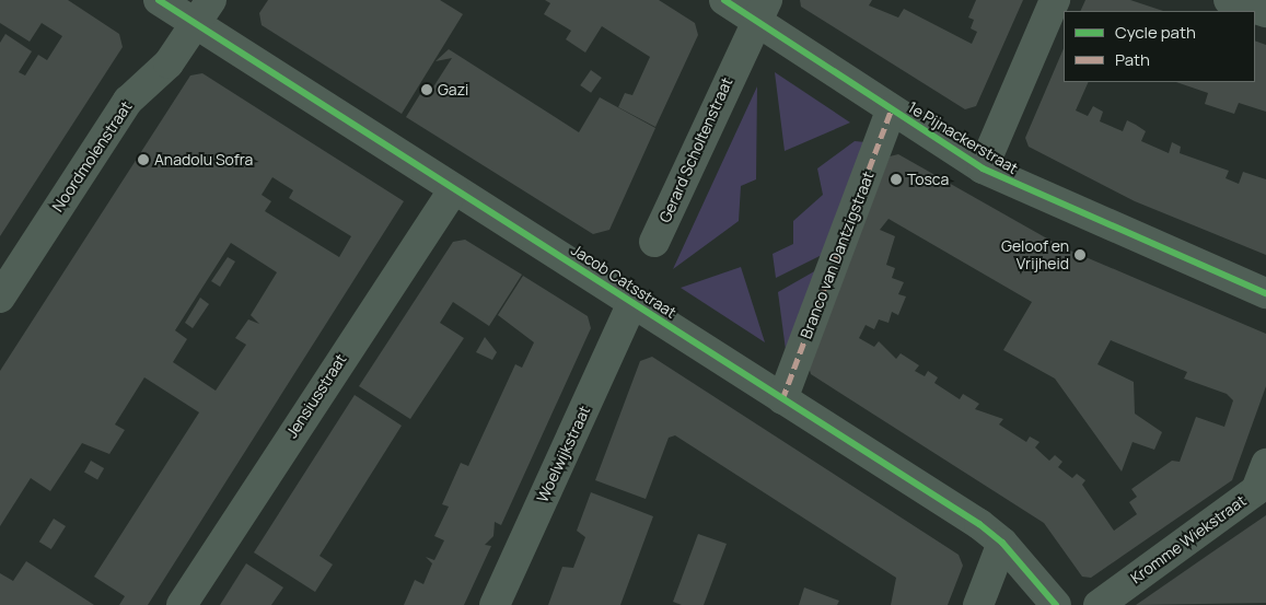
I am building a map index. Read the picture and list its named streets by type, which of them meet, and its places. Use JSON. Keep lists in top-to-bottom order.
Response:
{
  "streets": {
    "street": [
      "1e Pijnackerstraat",
      "Gerard Scholtenstraat",
      "Noordmolenstraat",
      "Branco van Dantzigstraat",
      "Jacob Catsstraat",
      "Jensiusstraat",
      "Woelwijkstraat",
      "Kromme Wiekstraat"
    ]
  },
  "crossings": [
    ["1e Pijnackerstraat", "Gerard Scholtenstraat"],
    ["1e Pijnackerstraat", "Branco van Dantzigstraat"],
    ["Noordmolenstraat", "Jacob Catsstraat"],
    ["Branco van Dantzigstraat", "Jacob Catsstraat"],
    ["Jacob Catsstraat", "Jensiusstraat"],
    ["Jacob Catsstraat", "Woelwijkstraat"]
  ],
  "places": [
    "Gazi",
    "Anadolu Sofra",
    "Tosca",
    "Geloof en Vrijheid"
  ],
  "legend": ["Cycle path", "Path"]
}
